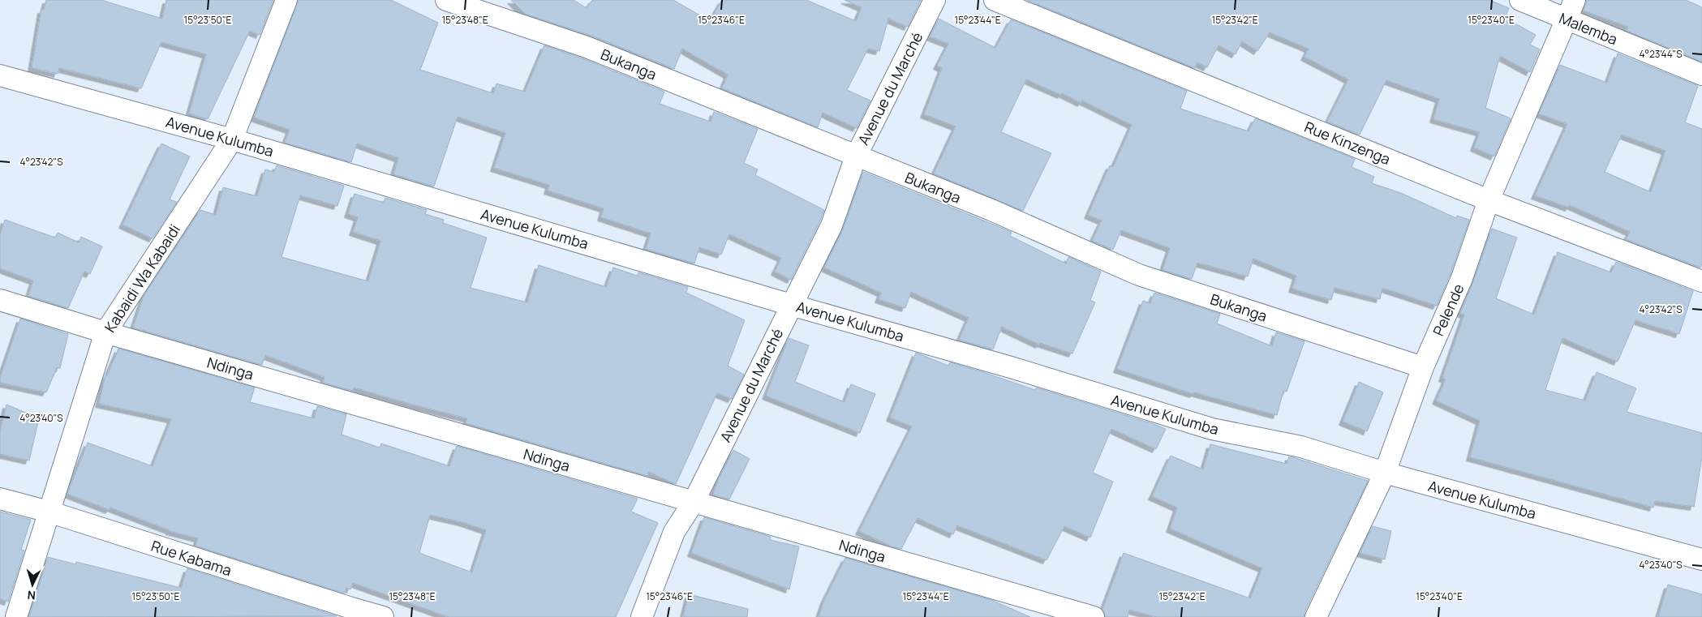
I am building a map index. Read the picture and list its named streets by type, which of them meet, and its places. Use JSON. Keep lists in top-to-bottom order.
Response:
{
  "streets": {
    "street": [
      "Malemba",
      "Bukanga",
      "Avenue du Marché",
      "Avenue Kulumba",
      "Rue Kinzenga",
      "Kabaidi Wa Kabaidi",
      "Pelende",
      "Ndinga",
      "Rue Kabama"
    ]
  },
  "crossings": [
    ["Malemba", "Pelende"],
    ["Bukanga", "Avenue du Marché"],
    ["Bukanga", "Pelende"],
    ["Avenue du Marché", "Avenue Kulumba"],
    ["Avenue du Marché", "Ndinga"],
    ["Avenue Kulumba", "Kabaidi Wa Kabaidi"],
    ["Avenue Kulumba", "Pelende"],
    ["Rue Kinzenga", "Pelende"],
    ["Kabaidi Wa Kabaidi", "Ndinga"],
    ["Kabaidi Wa Kabaidi", "Rue Kabama"]
  ],
  "north": "bottom",
  "coordinates": [
    "15°23'46\"E",
    "15°23'44\"E",
    "15°23'50\"E",
    "15°23'48\"E",
    "15°23'42\"E",
    "15°23'40\"E",
    "4°23'44\"S",
    "4°23'42\"S",
    "4°23'40\"S"
  ]
}
